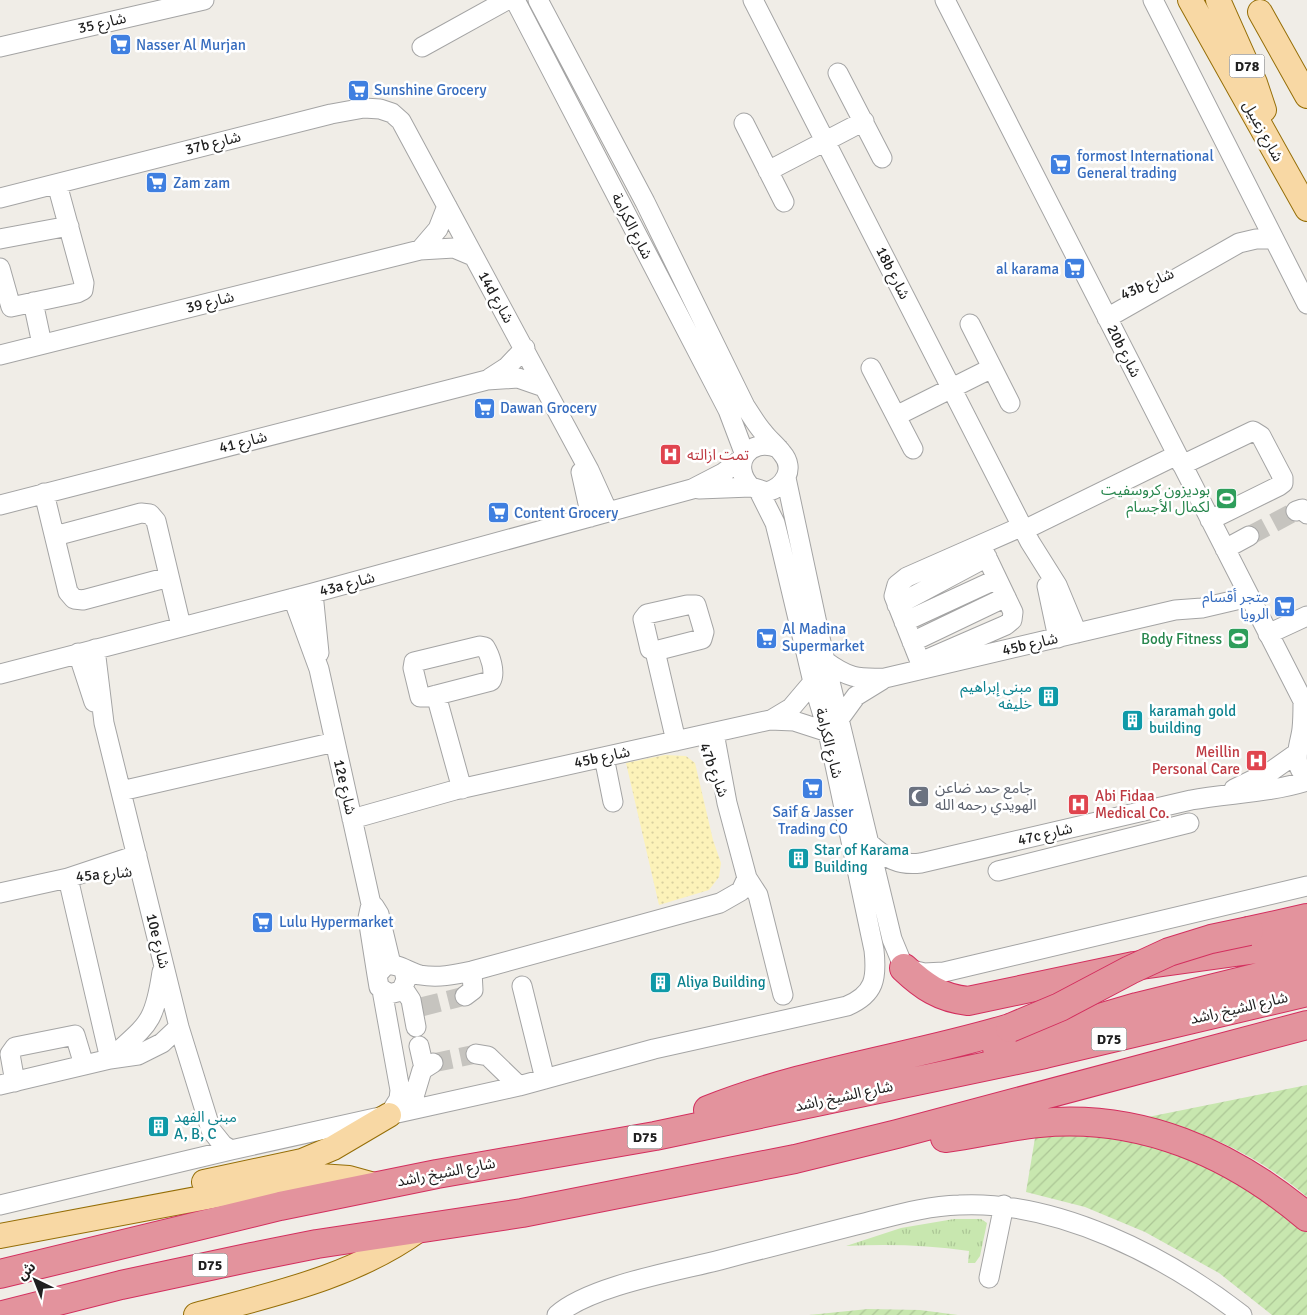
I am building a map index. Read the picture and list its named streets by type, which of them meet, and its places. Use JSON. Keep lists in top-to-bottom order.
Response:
{
  "streets": {
    "highway": ["شارع الشيخ راشد", "D75"],
    "main road": ["D78", "شارع زعبيل"],
    "street": [
      "شارع 35",
      "37b شارع",
      "شارع الكرامة",
      "18b شارع",
      "43b شارع",
      "14d شارع",
      "شارع 39",
      "20b شارع",
      "شارع 41",
      "43a شارع",
      "45b شارع",
      "47b شارع",
      "12e شارع",
      "47c شارع",
      "45a شارع",
      "10e شارع"
    ]
  },
  "crossings": [
    ["D78", "شارع زعبيل"],
    ["37b شارع", "14d شارع"],
    ["شارع الكرامة", "43a شارع"],
    ["شارع الكرامة", "45b شارع"],
    ["شارع الكرامة", "47c شارع"],
    ["18b شارع", "45b شارع"],
    ["43b شارع", "20b شارع"],
    ["14d شارع", "شارع 39"],
    ["14d شارع", "شارع 41"],
    ["14d شارع", "43a شارع"],
    ["20b شارع", "45b شارع"],
    ["43a شارع", "12e شارع"],
    ["43a شارع", "10e شارع"],
    ["45b شارع", "47b شارع"],
    ["45b شارع", "12e شارع"],
    ["45a شارع", "10e شارع"]
  ],
  "places": {
    "supermarket": [
      "Nasser Al Murjan",
      "Sunshine Grocery",
      "formost International General trading",
      "Zam zam",
      "al karama",
      "Dawan Grocery",
      "Content Grocery",
      "متجر أقسام الرويا",
      "Al Madina Supermarket",
      "Saif & Jasser Trading CO",
      "Lulu Hypermarket"
    ],
    "hospital": ["تمت ازالته", "Meillin Personal Care", "Abi Fidaa Medical Co."],
    "sports": ["بوديزون كروسفيت لكمال الأجسام", "Body Fitness"],
    "building": [
      "مبنى إبراهيم خليفه",
      "karamah gold building",
      "Star of Karama Building",
      "Aliya Building",
      "مبنى الفهد A, B, C"
    ],
    "mosque": ["جامع حمد ضاعن الهويدي رحمه الله"]
  },
  "north": "top left"
}
